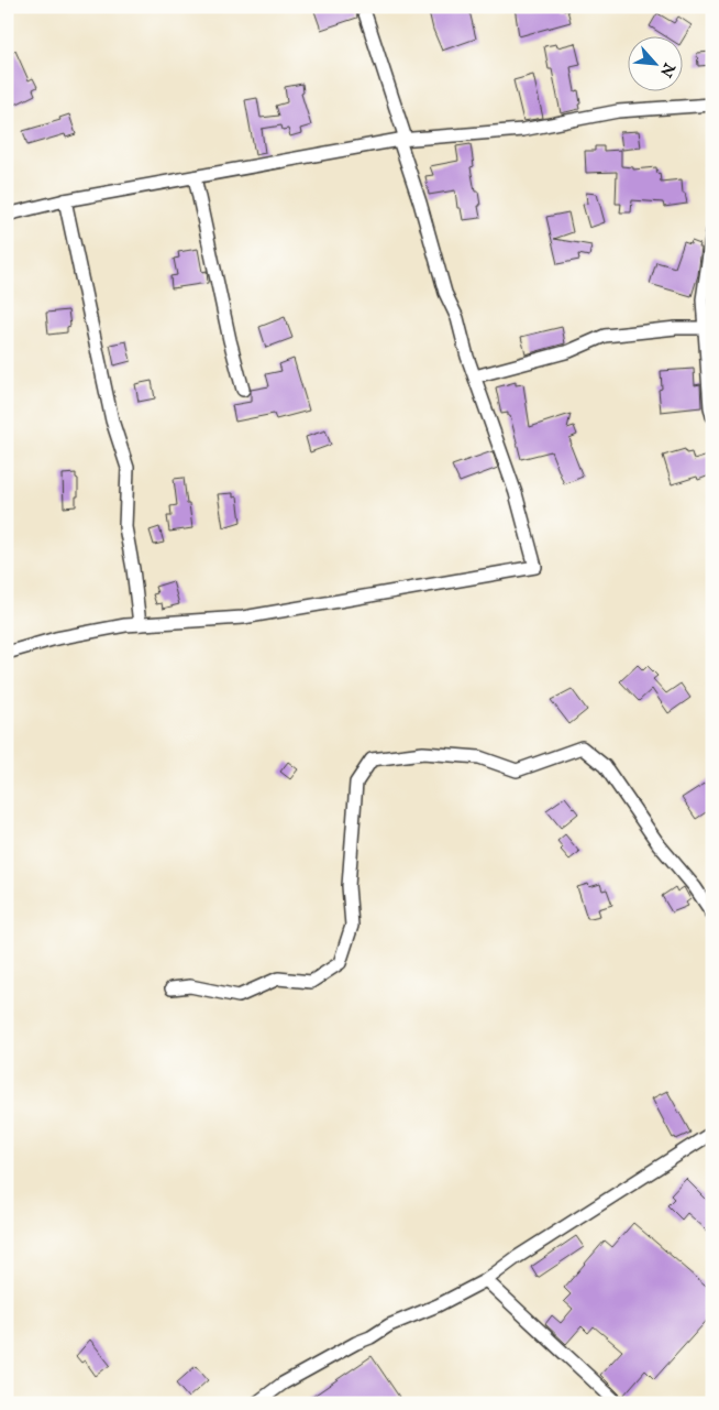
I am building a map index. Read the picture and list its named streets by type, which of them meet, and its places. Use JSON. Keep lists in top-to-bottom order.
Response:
{
  "north": "bottom right"
}
